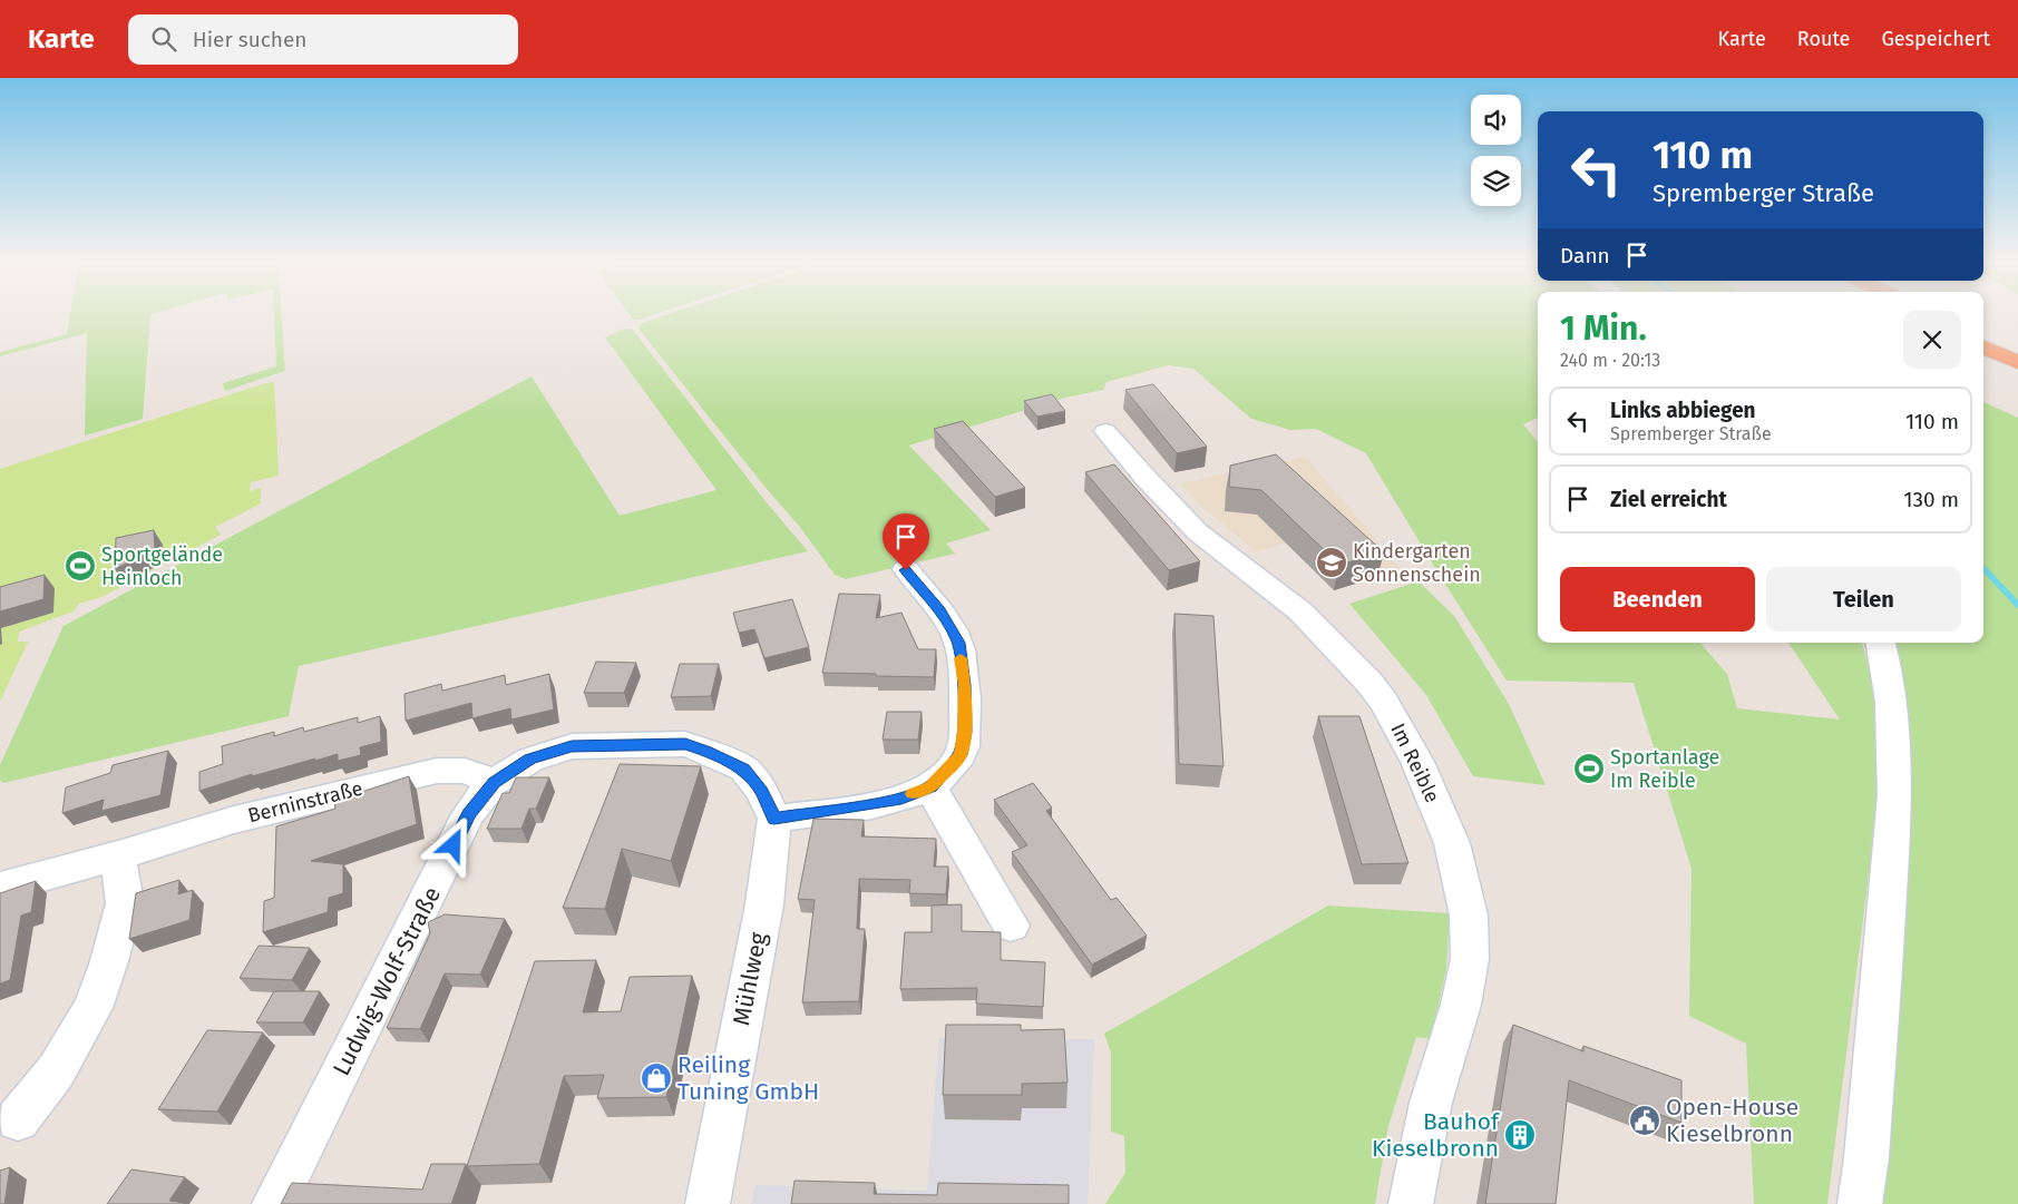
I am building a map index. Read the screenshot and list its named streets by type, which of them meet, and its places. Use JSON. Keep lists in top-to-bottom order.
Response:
{
  "streets": {
    "street": [
      "Im Reible",
      "Berninstraße",
      "Mühlweg",
      "Ludwig-Wolf-Straße"
    ]
  },
  "crossings": [
    ["Berninstraße", "Ludwig-Wolf-Straße"],
    ["Mühlweg", "Ludwig-Wolf-Straße"]
  ],
  "places": {
    "school or university": ["Kindergarten Sonnenschein"],
    "sports": ["Sportgelände Heinloch", "Sportanlage Im Reible"],
    "shop": ["Reiling Tuning GmbH"],
    "public building": ["Open-House Kieselbronn"],
    "building": ["Bauhof Kieselbronn"]
  },
  "page": {
    "header": "Karte",
    "search": "Hier suchen",
    "nav": ["Karte", "Route", "Gespeichert"],
    "turn": ["110 m", "Spremberger Straße"],
    "then": "Dann",
    "heading": ["1 Min.", "240 m · 20:13"],
    "list": [
      {
        "name": "Links abbiegen",
        "note": "Spremberger Straße",
        "value": "110 m"
      },
      {
        "name": "Ziel erreicht",
        "value": "130 m"
      }
    ],
    "buttons": ["Beenden", "Teilen"]
  }
}
